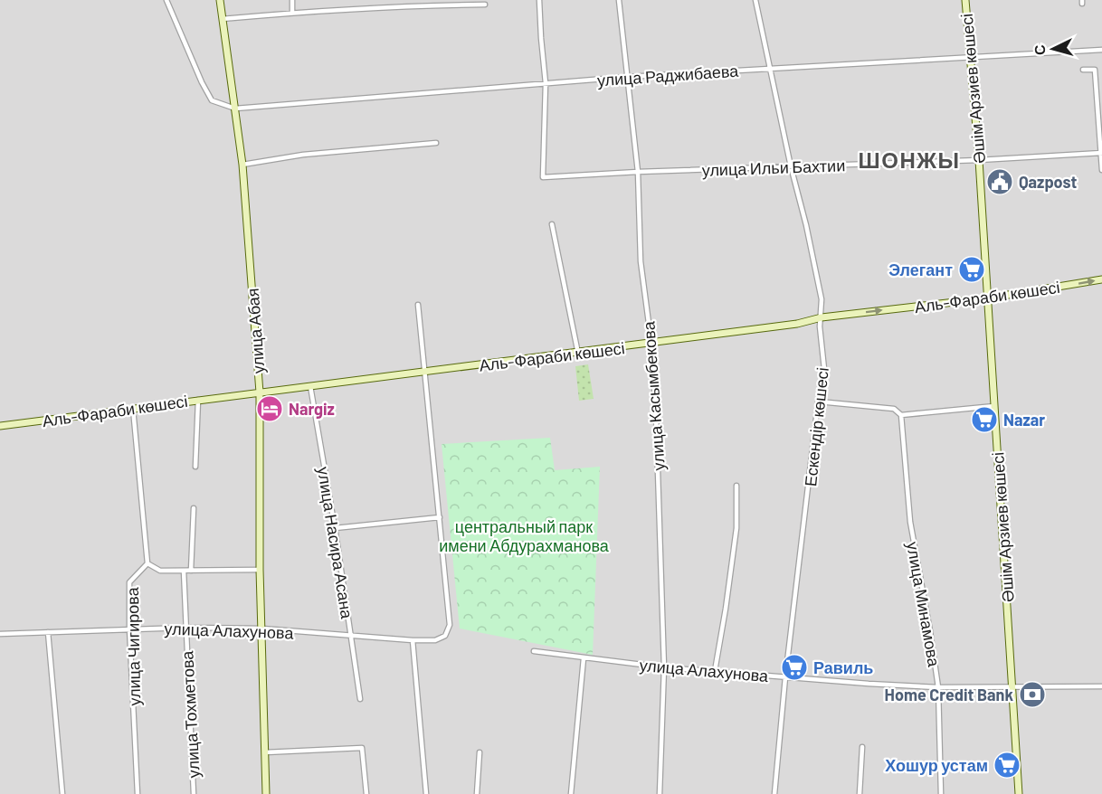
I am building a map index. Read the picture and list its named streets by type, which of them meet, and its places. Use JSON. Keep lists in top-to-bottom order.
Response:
{
  "streets": {
    "main road": ["Әшім Арзиев көшесі", "Аль-Фараби көшесі", "улица Абая"],
    "street": [
      "улица Раджибаева",
      "улица Ильи Бахтии",
      "улица Касымбекова",
      "Ескендір көшесі",
      "улица Насира Асана",
      "улица Минамова",
      "улица Алахунова",
      "улица Чигирова",
      "улица Тохметова"
    ]
  },
  "crossings": [
    ["улица Раджибаева", "Әшім Арзиев көшесі"],
    ["улица Раджибаева", "улица Ильи Бахтии"],
    ["улица Раджибаева", "улица Абая"],
    ["улица Раджибаева", "улица Касымбекова"],
    ["улица Раджибаева", "Ескендір көшесі"],
    ["Әшім Арзиев көшесі", "улица Ильи Бахтии"],
    ["Әшім Арзиев көшесі", "Аль-Фараби көшесі"],
    ["Әшім Арзиев көшесі", "улица Алахунова"],
    ["улица Ильи Бахтии", "улица Касымбекова"],
    ["улица Ильи Бахтии", "Ескендір көшесі"],
    ["Аль-Фараби көшесі", "улица Абая"],
    ["Аль-Фараби көшесі", "улица Касымбекова"],
    ["Аль-Фараби көшесі", "Ескендір көшесі"],
    ["Аль-Фараби көшесі", "улица Насира Асана"],
    ["улица Абая", "улица Алахунова"],
    ["улица Касымбекова", "улица Алахунова"],
    ["Ескендір көшесі", "улица Алахунова"],
    ["улица Насира Асана", "улица Алахунова"],
    ["улица Минамова", "улица Алахунова"],
    ["улица Алахунова", "улица Чигирова"],
    ["улица Алахунова", "улица Тохметова"]
  ],
  "districts": ["ШОНЖЫ"],
  "parks": ["центральный парк имени Абдурахманова"],
  "places": {
    "public building": ["Qazpost"],
    "supermarket": [
      "Элегант",
      "Nazar",
      "Равиль",
      "Хошур устам"
    ],
    "hotel": ["Nargiz"],
    "bank": ["Home Credit Bank"]
  },
  "north": "left"
}
